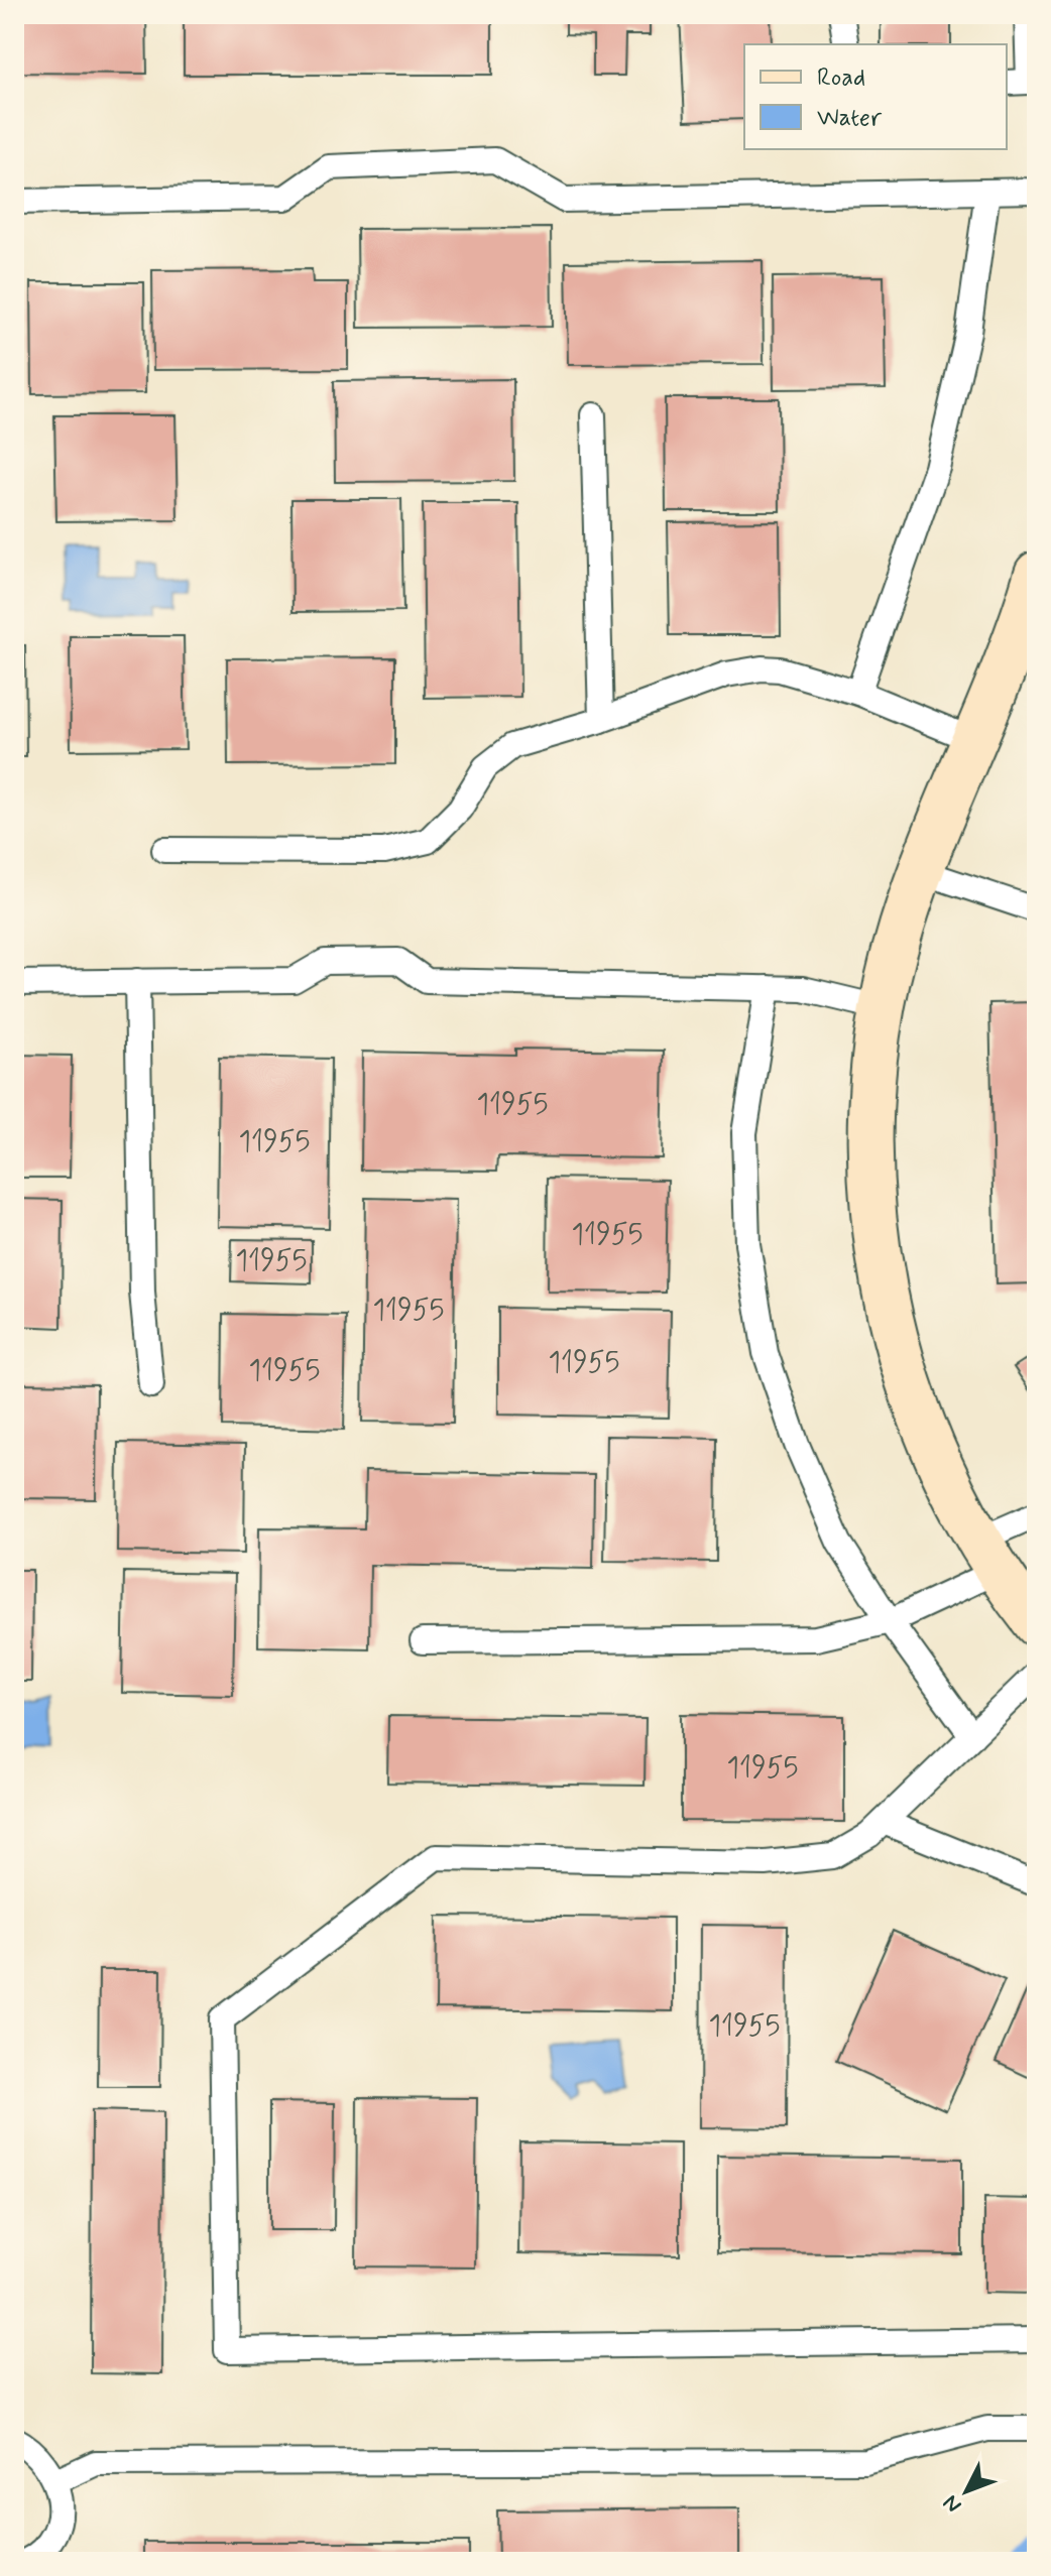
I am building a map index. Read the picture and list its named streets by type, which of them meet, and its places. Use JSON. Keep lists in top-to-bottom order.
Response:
{
  "house_numbers": [
    "11955",
    "11955",
    "11955",
    "11955",
    "11955",
    "11955",
    "11955",
    "11955",
    "11955"
  ],
  "legend": ["Road", "Water"],
  "north": "bottom left"
}
